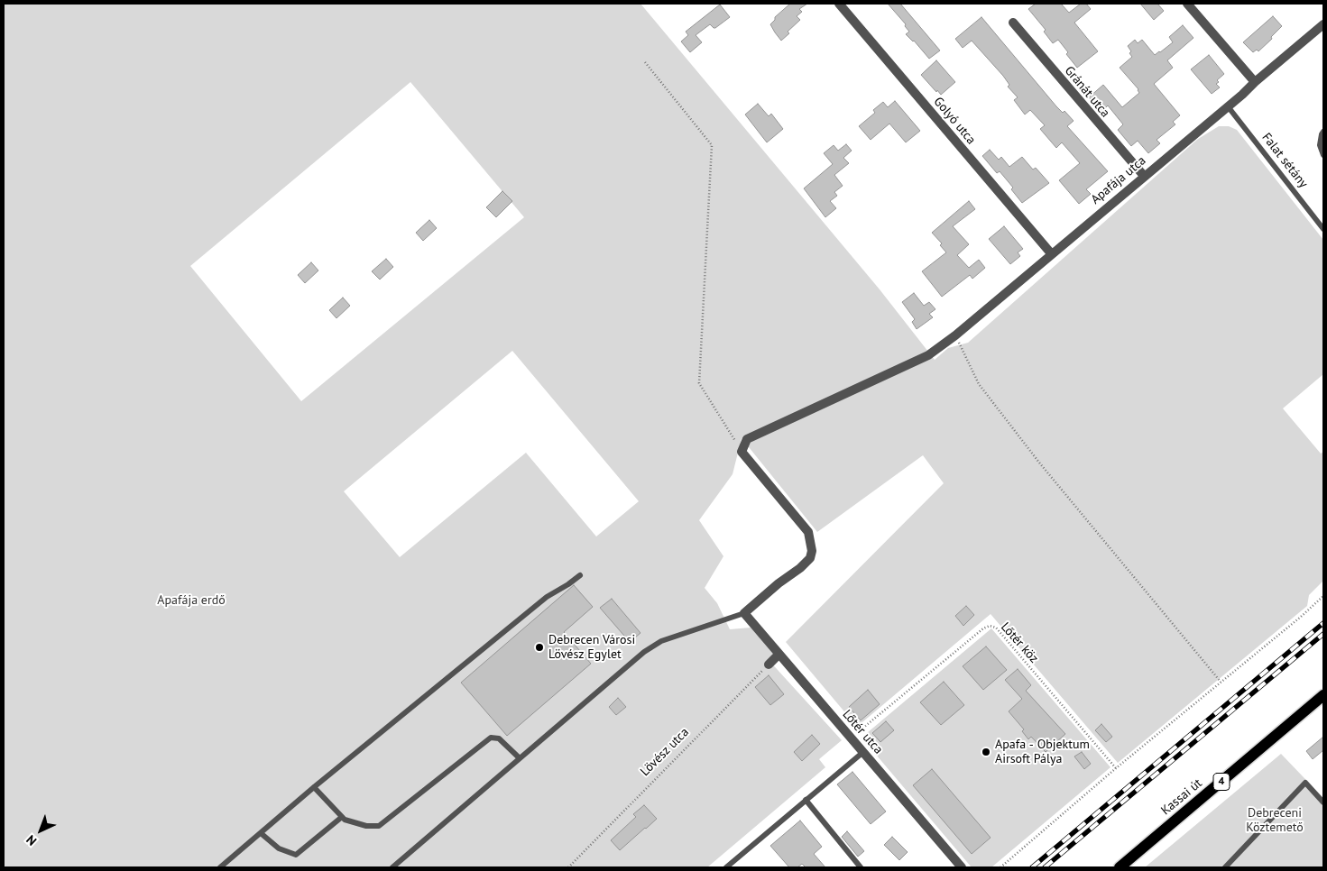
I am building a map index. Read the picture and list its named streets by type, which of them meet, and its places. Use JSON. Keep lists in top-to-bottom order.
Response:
{
  "streets": {
    "main road": ["4", "Kassai út"],
    "street": [
      "Gránát utca",
      "Golyó utca",
      "Apafája utca",
      "Lőtér utca"
    ],
    "lane": ["Falat sétány"],
    "path": ["Lőtér köz", "Lövész utca"]
  },
  "crossings": [
    ["Gránát utca", "Apafája utca"],
    ["Golyó utca", "Apafája utca"],
    ["Falat sétány", "Apafája utca"],
    ["Lőtér köz", "Lőtér utca"]
  ],
  "parks": ["Apafája erdő", "Debreceni Köztemető"],
  "places": ["Debrecen Városi Lövész Egylet", "Apafa - Objektum Airsoft Pálya"],
  "north": "bottom left"
}
